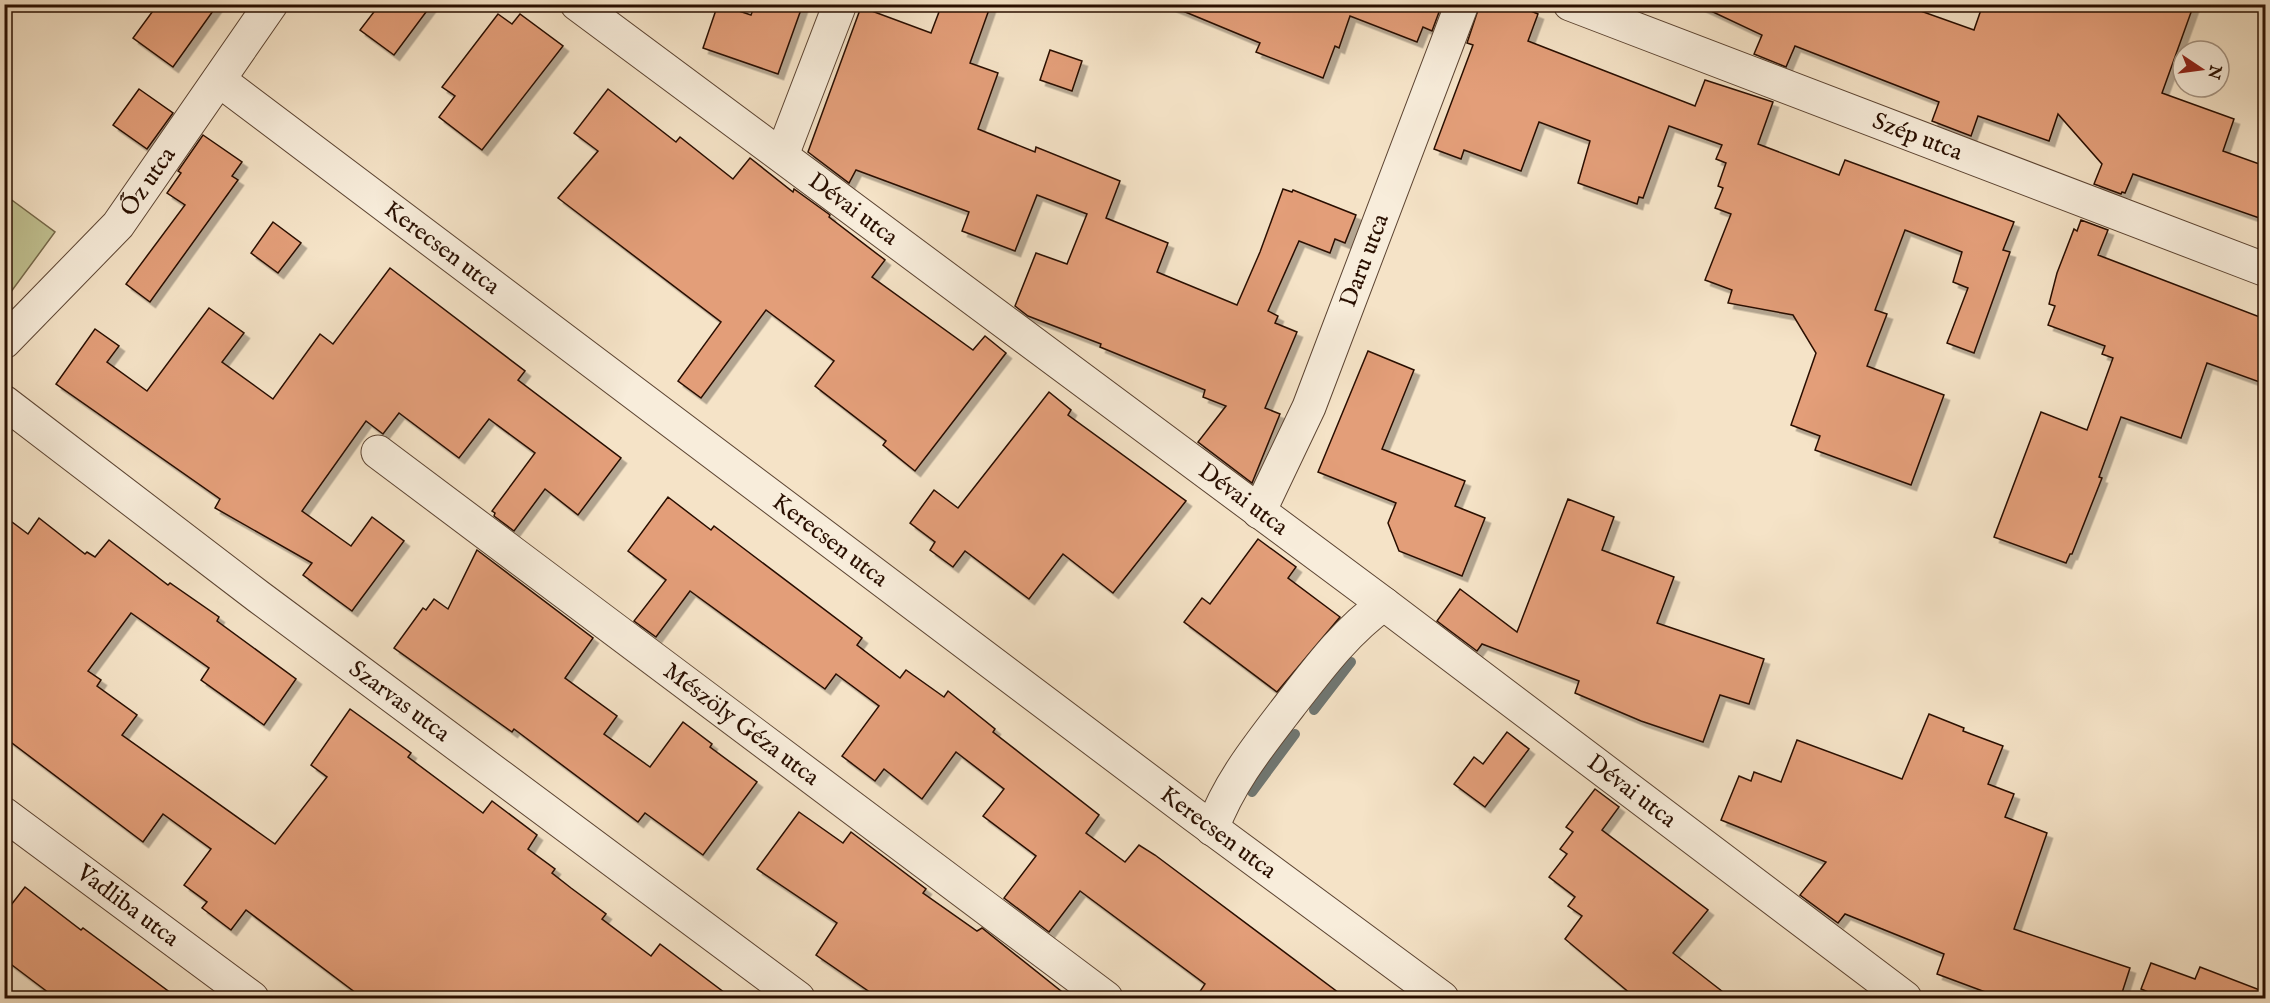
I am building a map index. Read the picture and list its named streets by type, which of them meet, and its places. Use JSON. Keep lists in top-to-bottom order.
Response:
{
  "streets": {
    "street": [
      "Szép utca",
      "Őz utca",
      "Dévai utca",
      "Kerecsen utca",
      "Daru utca",
      "Szarvas utca",
      "Mészöly Géza utca",
      "Vadliba utca"
    ]
  },
  "crossings": [
    ["Őz utca", "Kerecsen utca"],
    ["Dévai utca", "Daru utca"]
  ],
  "north": "right"
}
